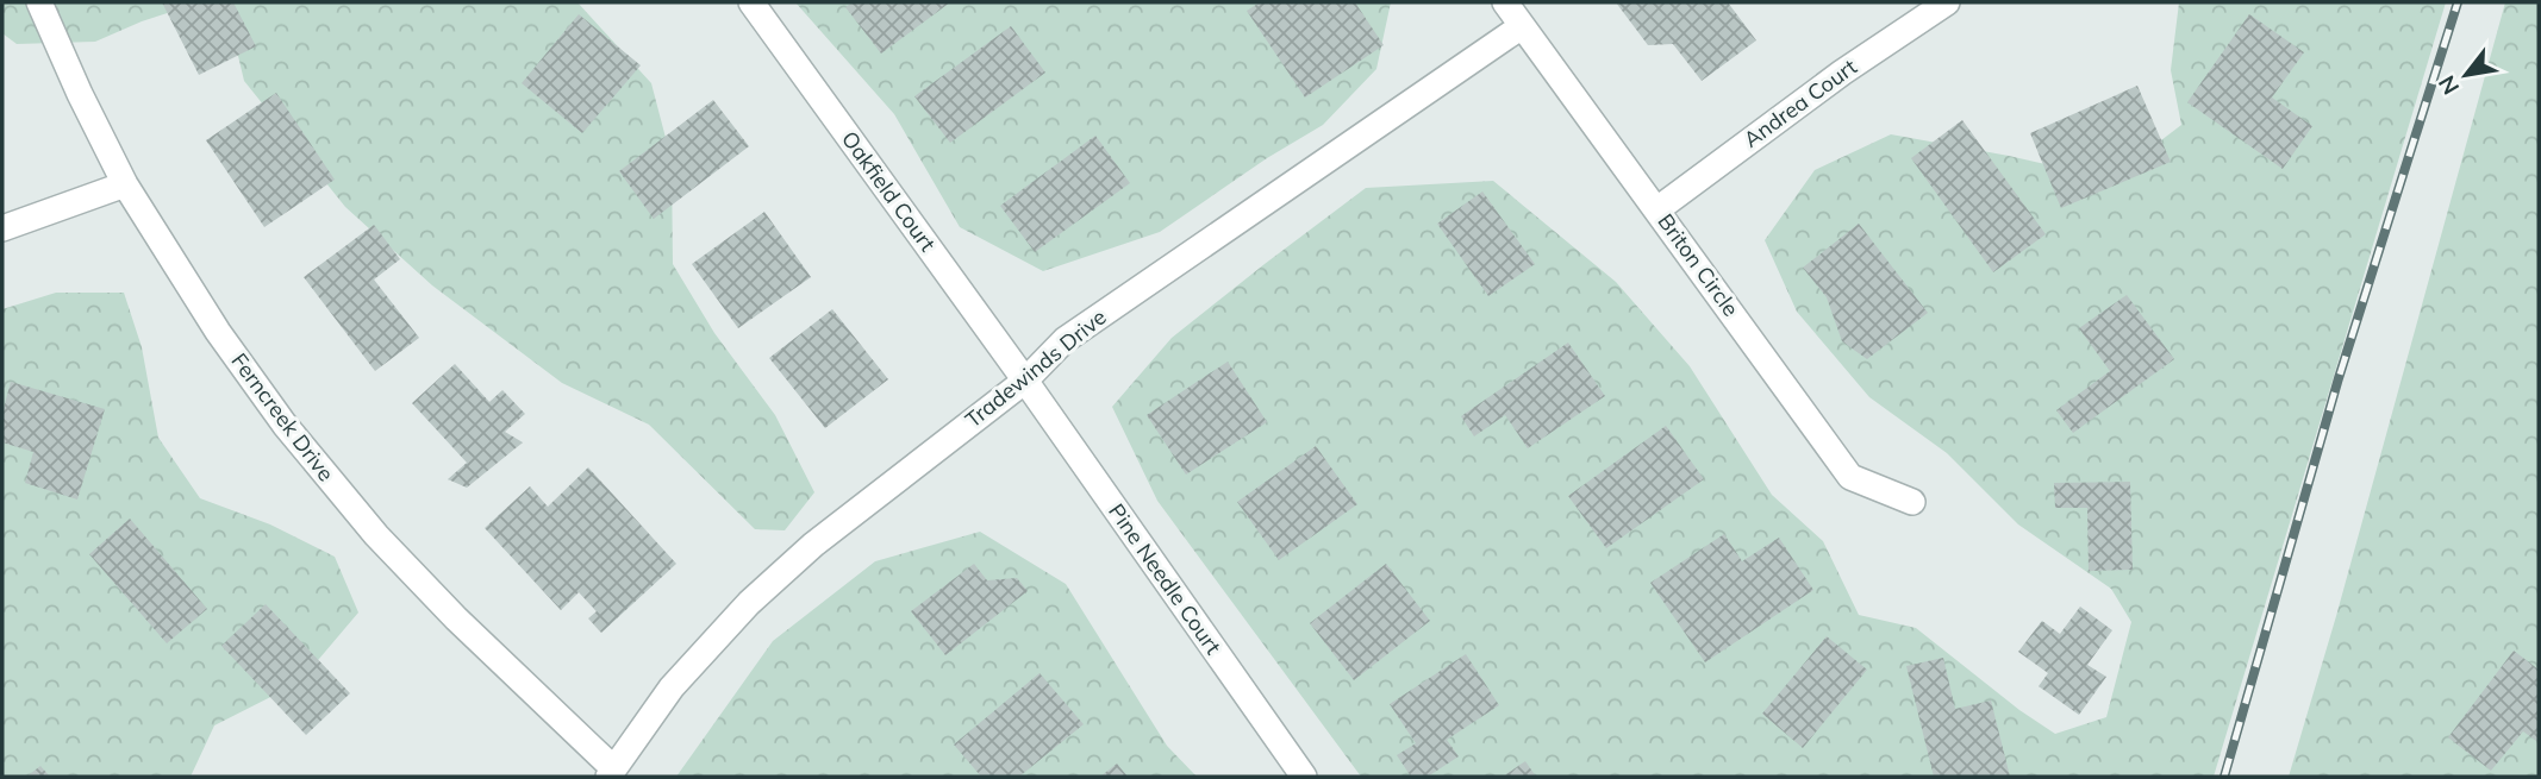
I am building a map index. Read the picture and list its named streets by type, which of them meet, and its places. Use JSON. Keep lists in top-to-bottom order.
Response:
{
  "streets": {
    "street": [
      "Andrea Court",
      "Oakfield Court",
      "Briton Circle",
      "Tradewinds Drive",
      "Ferncreek Drive",
      "Pine Needle Court"
    ]
  },
  "crossings": [
    ["Andrea Court", "Briton Circle"],
    ["Oakfield Court", "Tradewinds Drive"],
    ["Oakfield Court", "Pine Needle Court"],
    ["Briton Circle", "Tradewinds Drive"],
    ["Tradewinds Drive", "Ferncreek Drive"],
    ["Tradewinds Drive", "Pine Needle Court"]
  ],
  "north": "bottom left"
}
